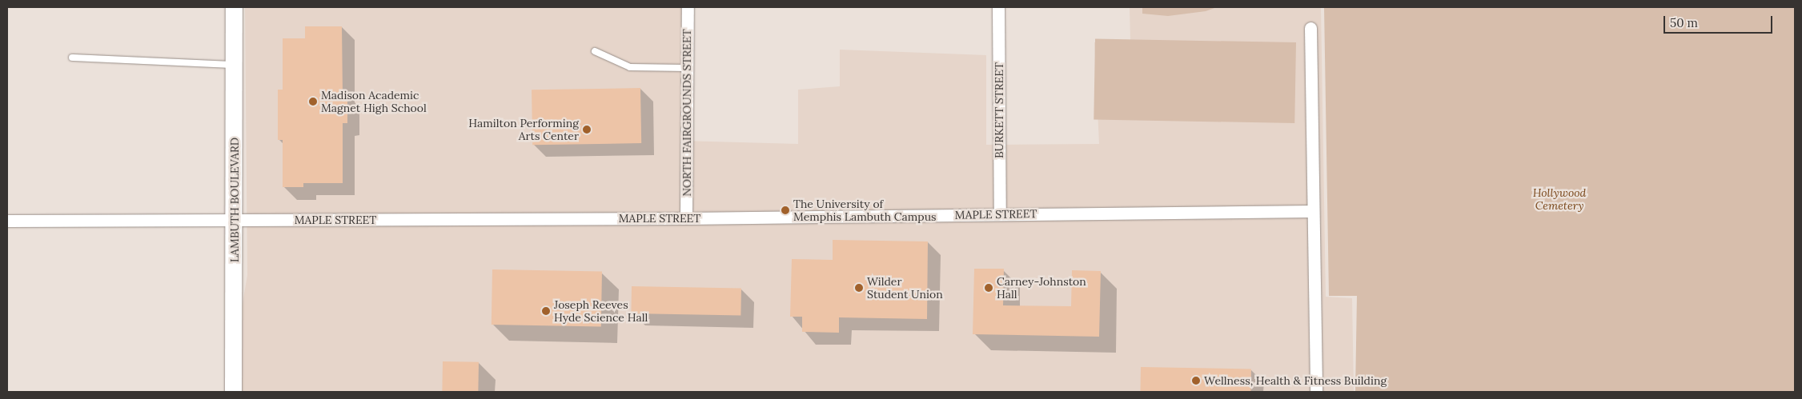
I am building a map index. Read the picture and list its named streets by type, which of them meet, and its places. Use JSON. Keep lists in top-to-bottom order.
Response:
{
  "streets": {
    "street": [
      "BURKETT STREET",
      "NORTH FAIRGROUNDS STREET",
      "LAMBUTH BOULEVARD",
      "MAPLE STREET"
    ]
  },
  "crossings": [
    ["BURKETT STREET", "MAPLE STREET"],
    ["NORTH FAIRGROUNDS STREET", "MAPLE STREET"],
    ["LAMBUTH BOULEVARD", "MAPLE STREET"]
  ],
  "parks": ["Hollywood Cemetery"],
  "places": [
    "Madison Academic Magnet High School",
    "Hamilton Performing Arts Center",
    "The University of Memphis Lambuth Campus",
    "Wilder Student Union",
    "Carney-Johnston Hall",
    "Joseph Reeves Hyde Science Hall",
    "Wellness, Health & Fitness Building"
  ],
  "scale_bar": "50 m"
}
